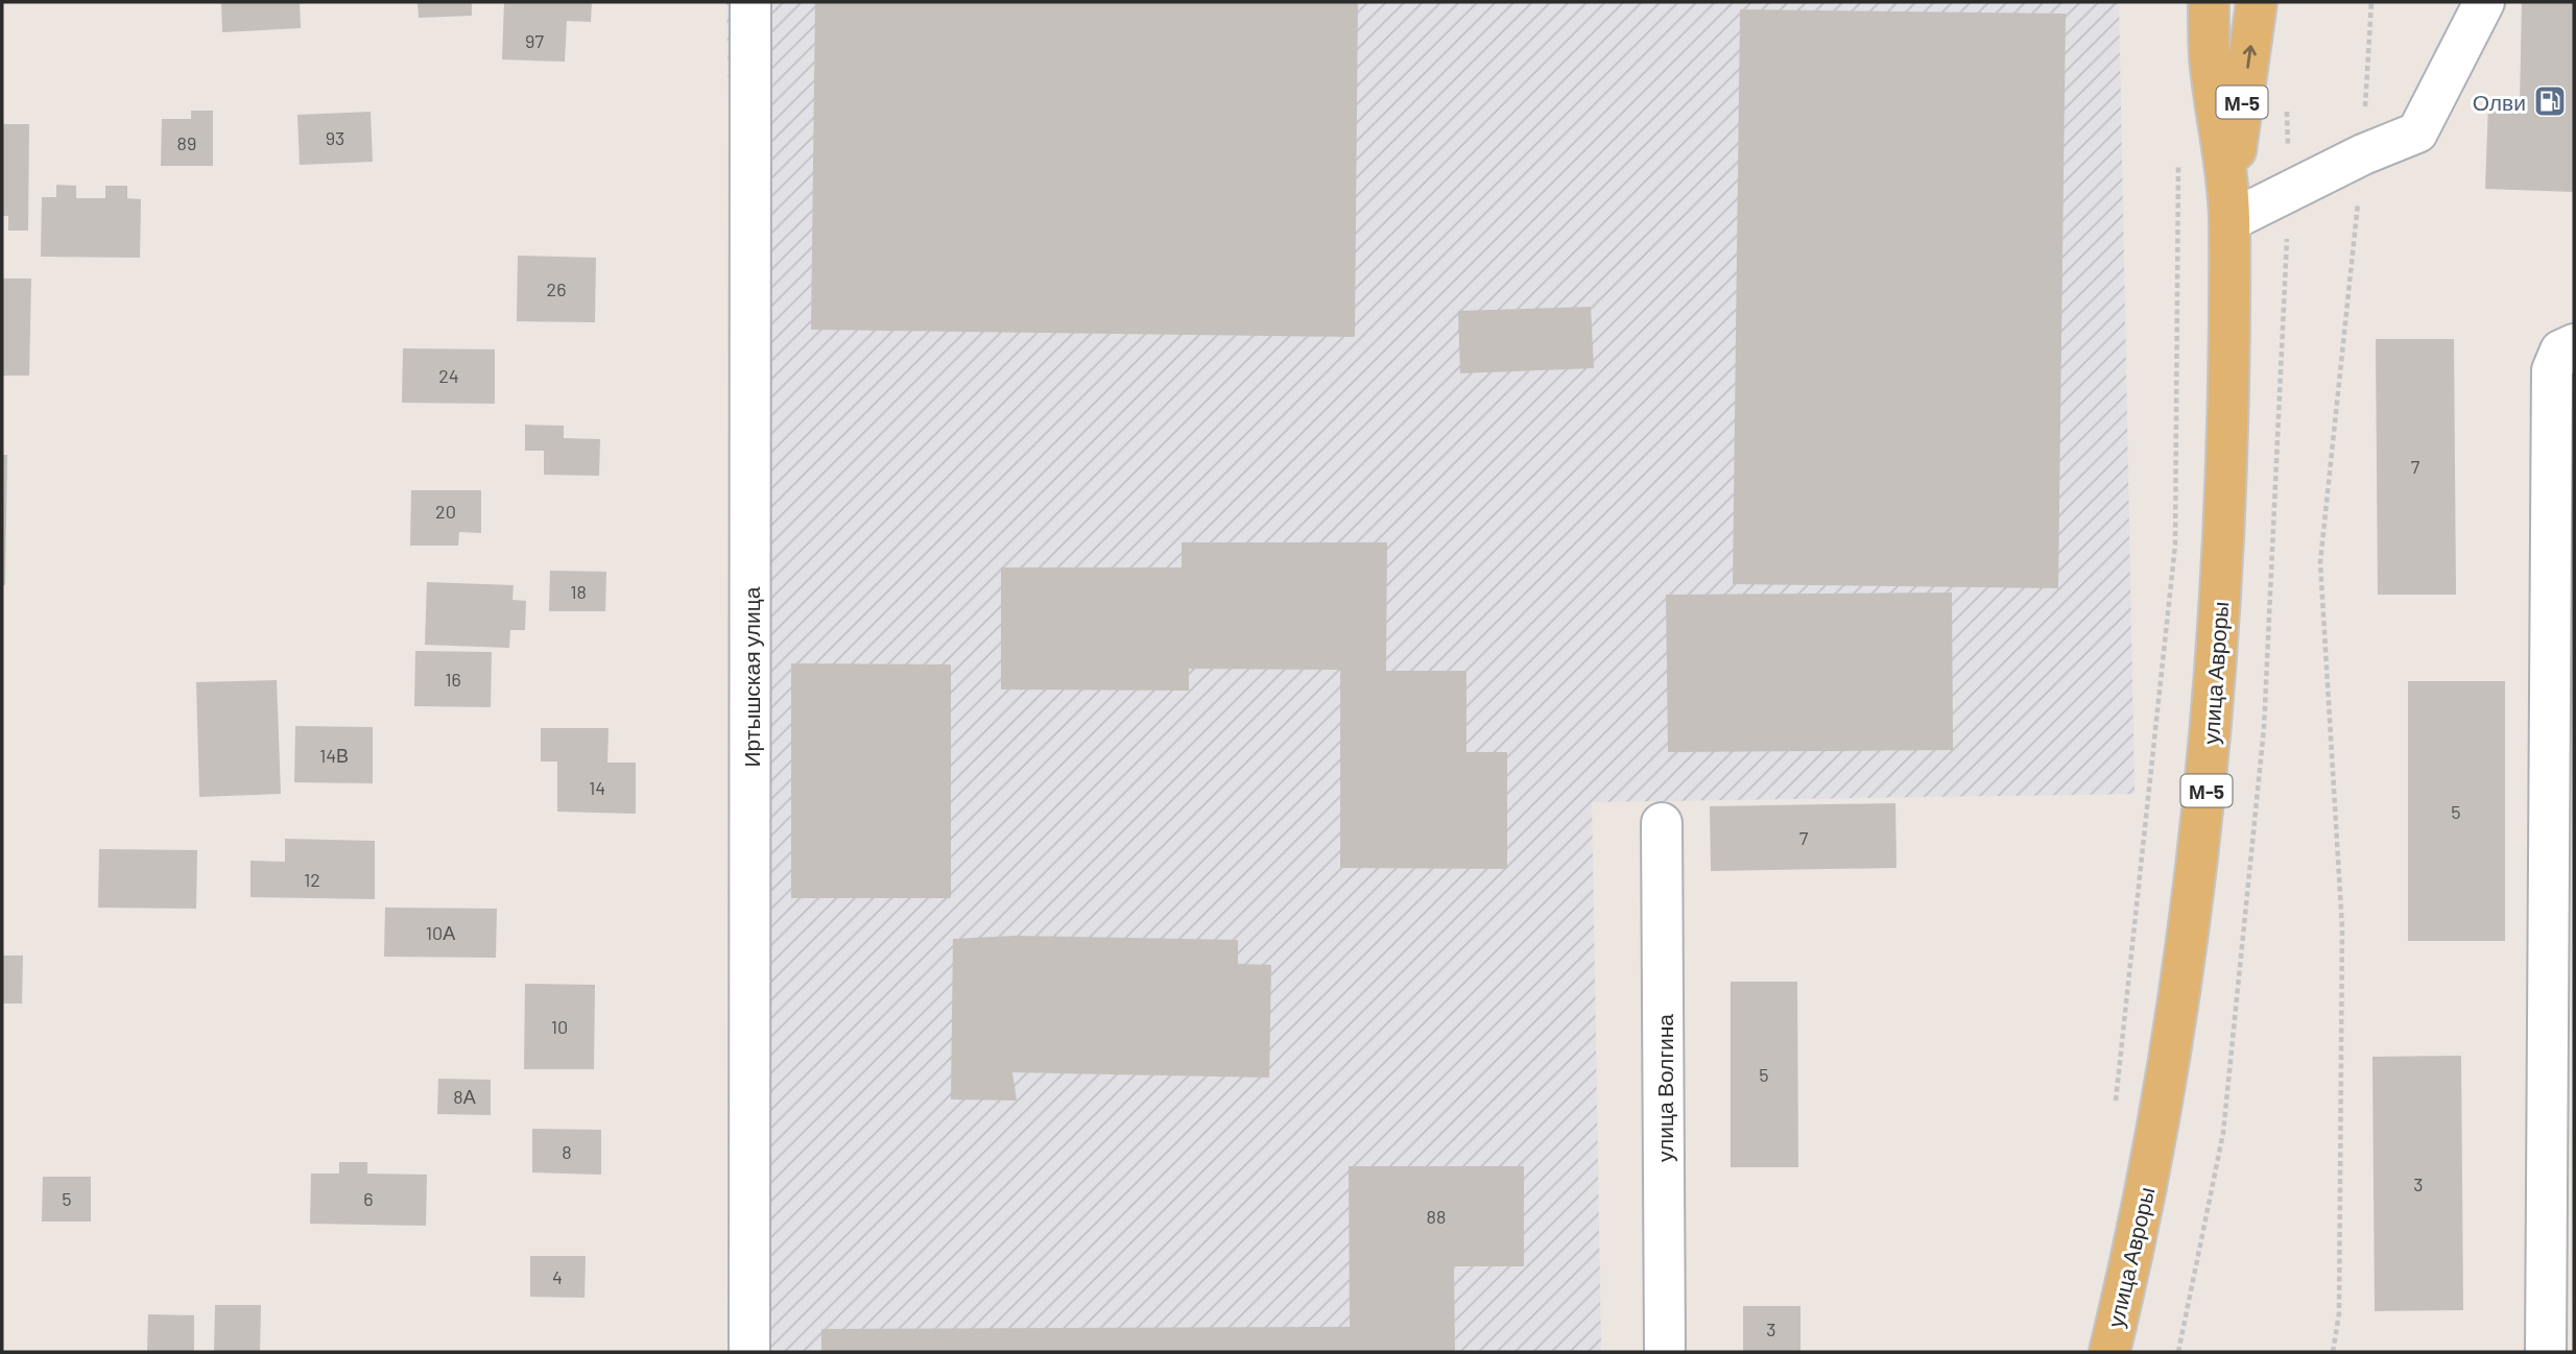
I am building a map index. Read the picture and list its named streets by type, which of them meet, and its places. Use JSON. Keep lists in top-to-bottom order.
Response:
{
  "streets": {
    "main road": ["М-5", "улица Авроры"],
    "street": ["Иртышская улица", "улица Волгина"]
  },
  "places": {
    "fuel station": ["Олви"]
  },
  "house_numbers": [
    "97",
    "93",
    "89",
    "26",
    "24",
    "7",
    "20",
    "18",
    "16",
    "14В",
    "14",
    "5",
    "7",
    "12",
    "10А",
    "10",
    "5",
    "8А",
    "8",
    "3",
    "5",
    "6",
    "88",
    "4",
    "3"
  ]
}
